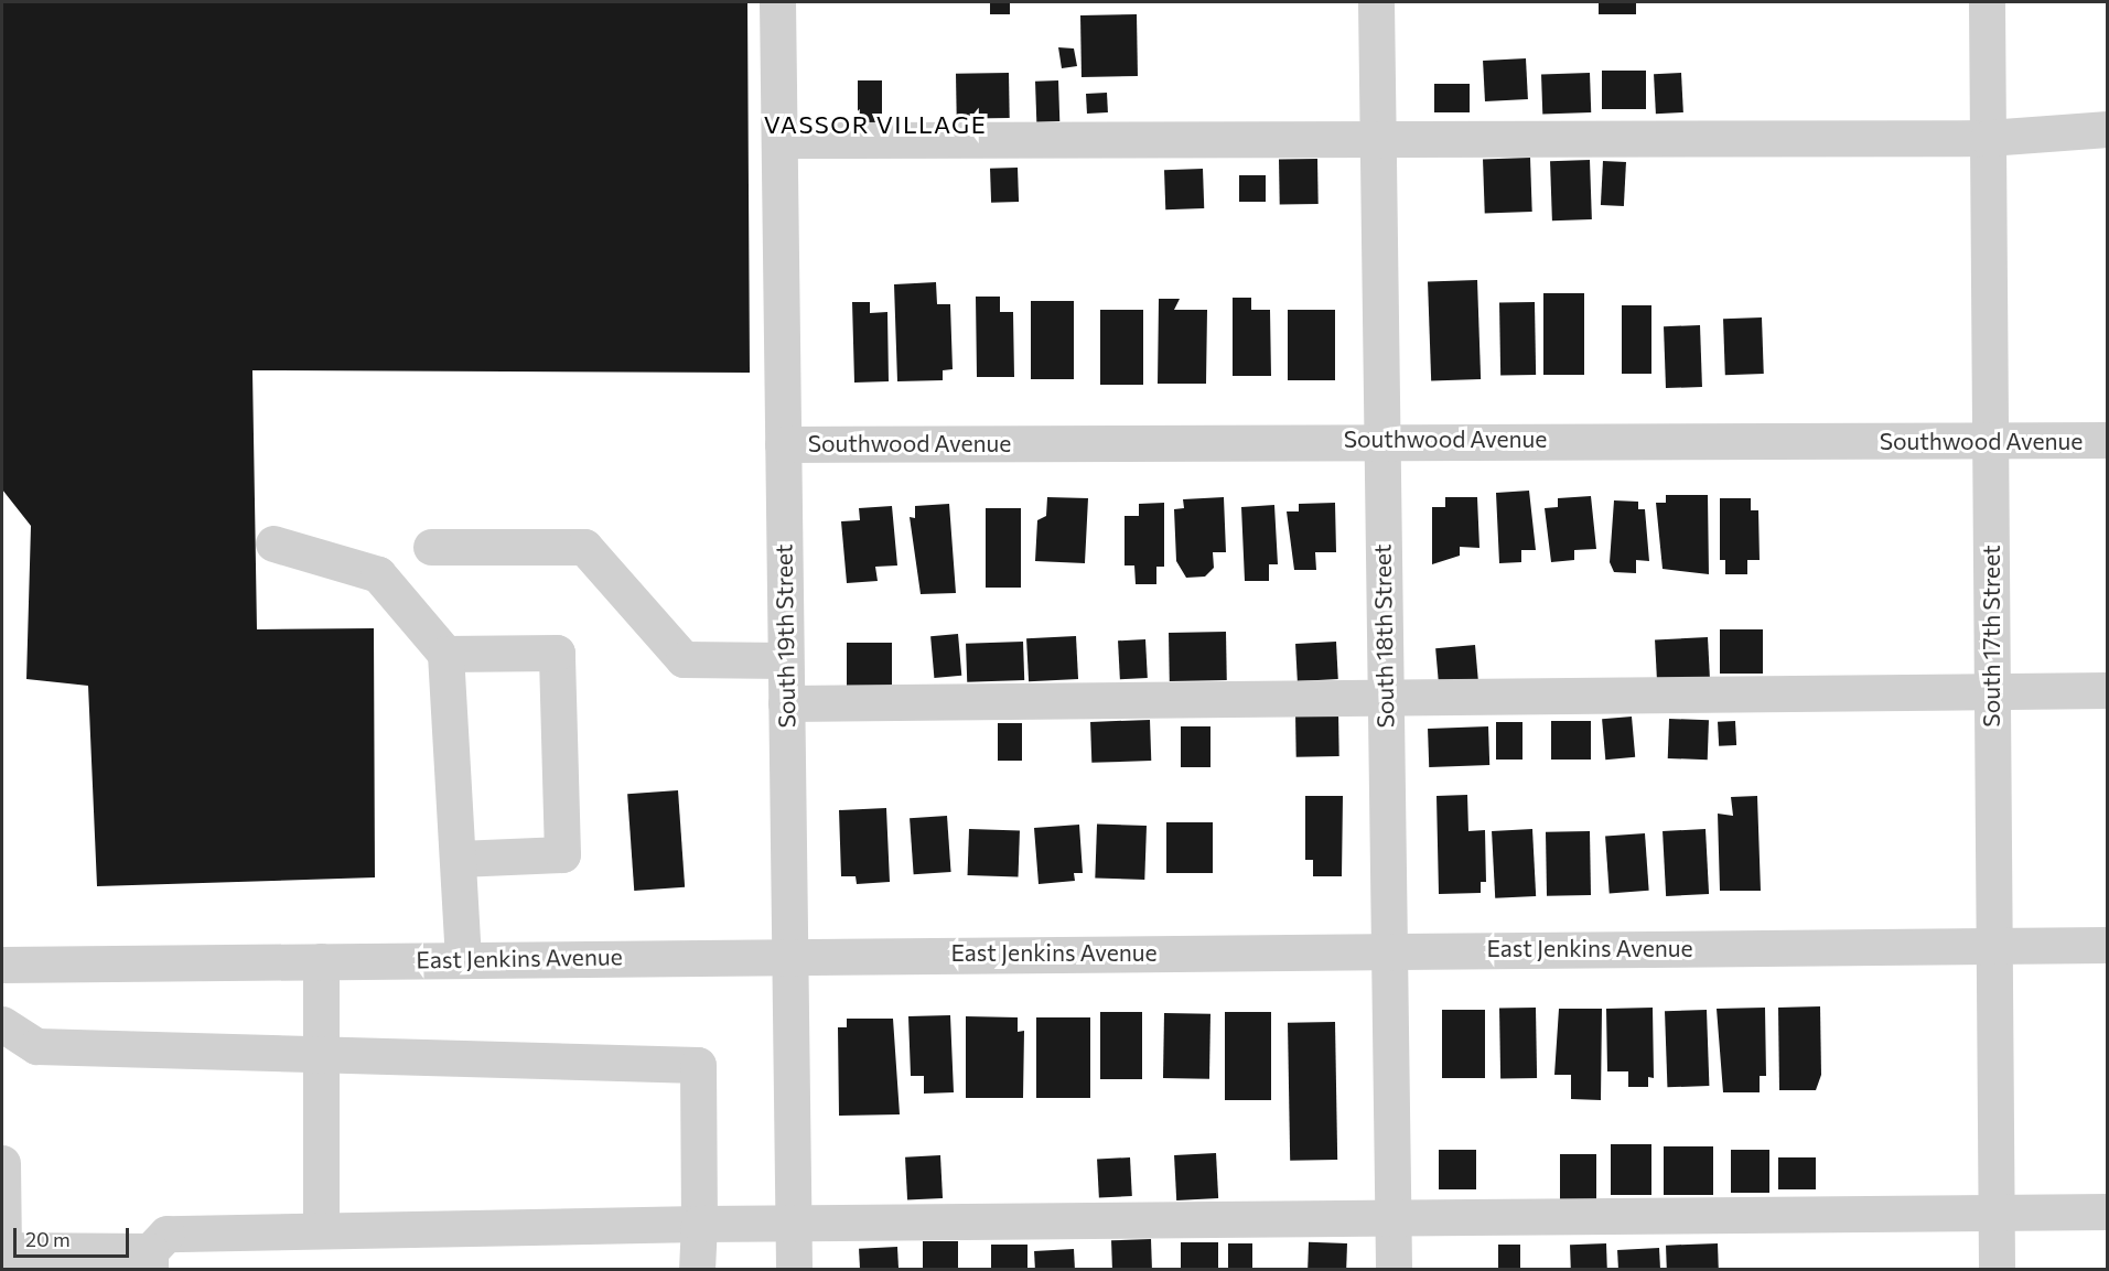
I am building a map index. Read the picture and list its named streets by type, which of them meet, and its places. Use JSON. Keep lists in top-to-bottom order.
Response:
{
  "streets": {
    "street": [
      "Southwood Avenue",
      "South 19th Street",
      "South 18th Street",
      "South 17th Street",
      "East Jenkins Avenue"
    ]
  },
  "crossings": [
    ["Southwood Avenue", "South 19th Street"],
    ["Southwood Avenue", "South 18th Street"],
    ["Southwood Avenue", "South 17th Street"],
    ["South 19th Street", "East Jenkins Avenue"],
    ["South 18th Street", "East Jenkins Avenue"],
    ["South 17th Street", "East Jenkins Avenue"]
  ],
  "districts": ["VASSOR VILLAGE"],
  "scale_bar": "20 m"
}
